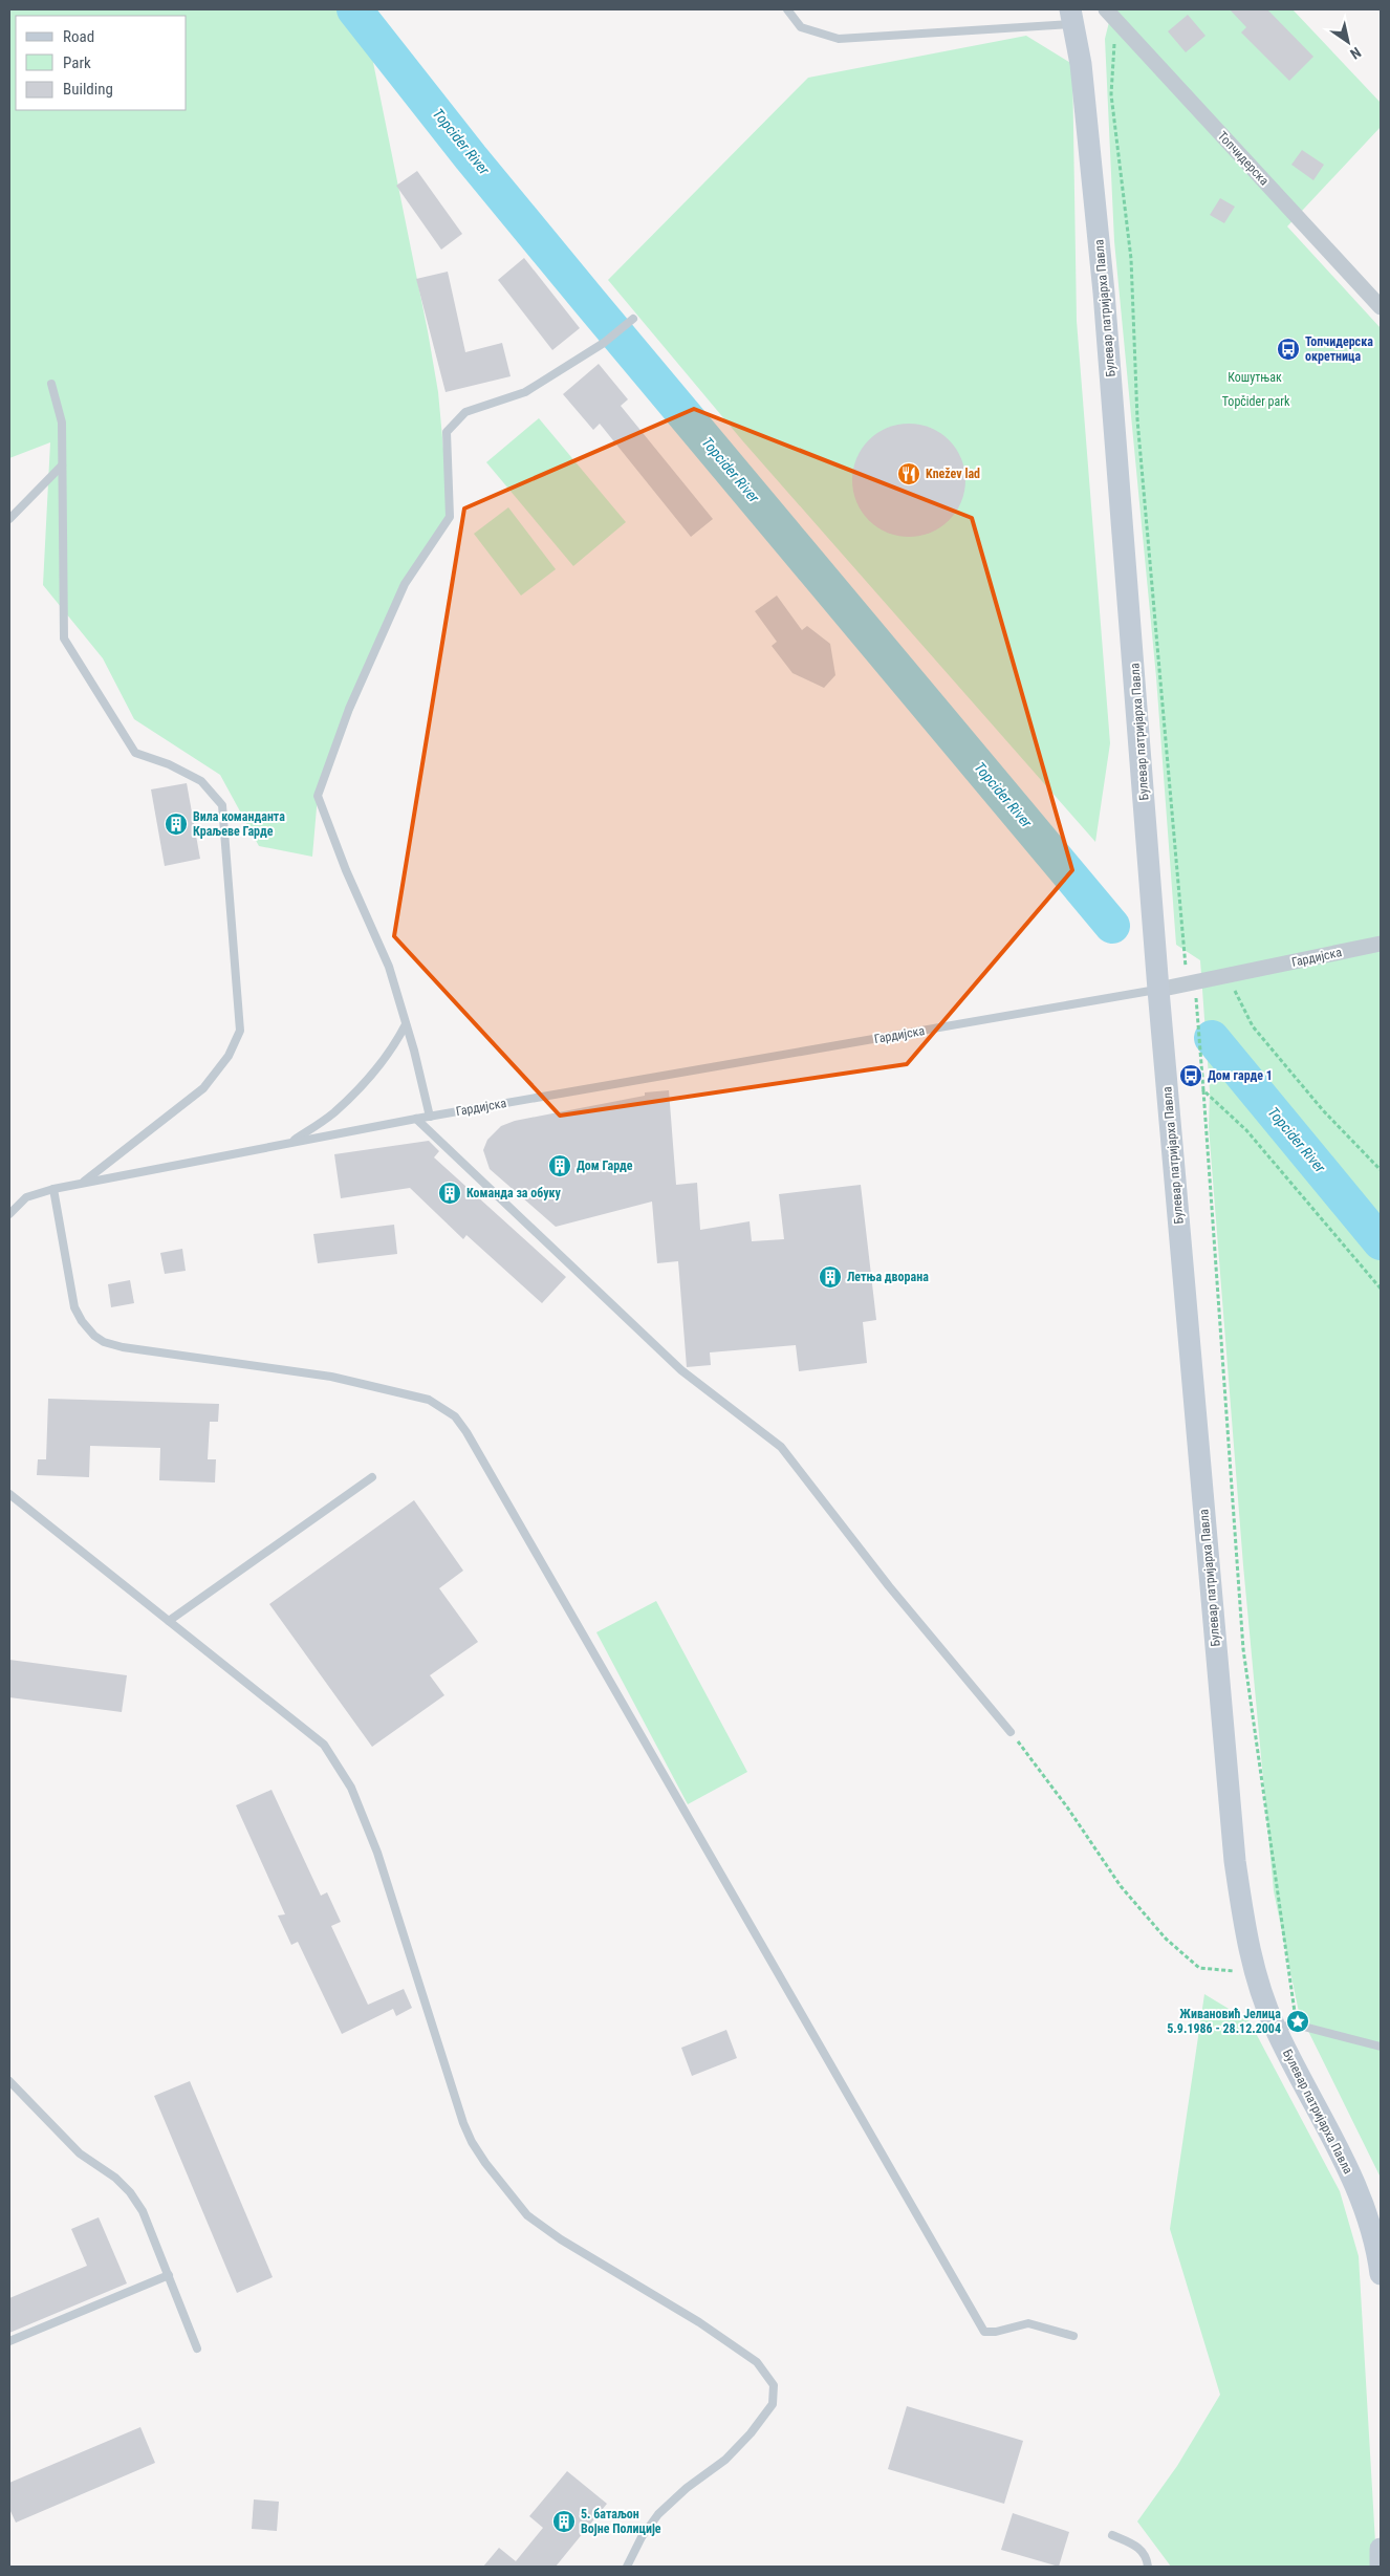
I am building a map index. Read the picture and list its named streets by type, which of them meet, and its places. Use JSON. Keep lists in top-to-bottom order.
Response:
{
  "streets": {
    "main road": ["Булевар патријарха Павла"],
    "street": ["Топчидерска", "Гардијска"]
  },
  "crossings": [
    ["Булевар патријарха Павла", "Гардијска"]
  ],
  "water": ["Topcider River"],
  "parks": ["Кошутњак", "Topčider park"],
  "places": {
    "bus stop": ["Топчидерска окретница", "Дом гарде 1"],
    "restaurant": ["Knežev lad"],
    "building": [
      "Вила команданта Краљеве Гарде",
      "Дом Гарде",
      "Команда за обуку",
      "Летња дворана",
      "5. батаљон Војне Полиције"
    ],
    "place": ["Живановић Јелица 5.9.1986 - 28.12.2004"]
  },
  "legend": ["Road", "Park", "Building"],
  "north": "bottom right"
}
